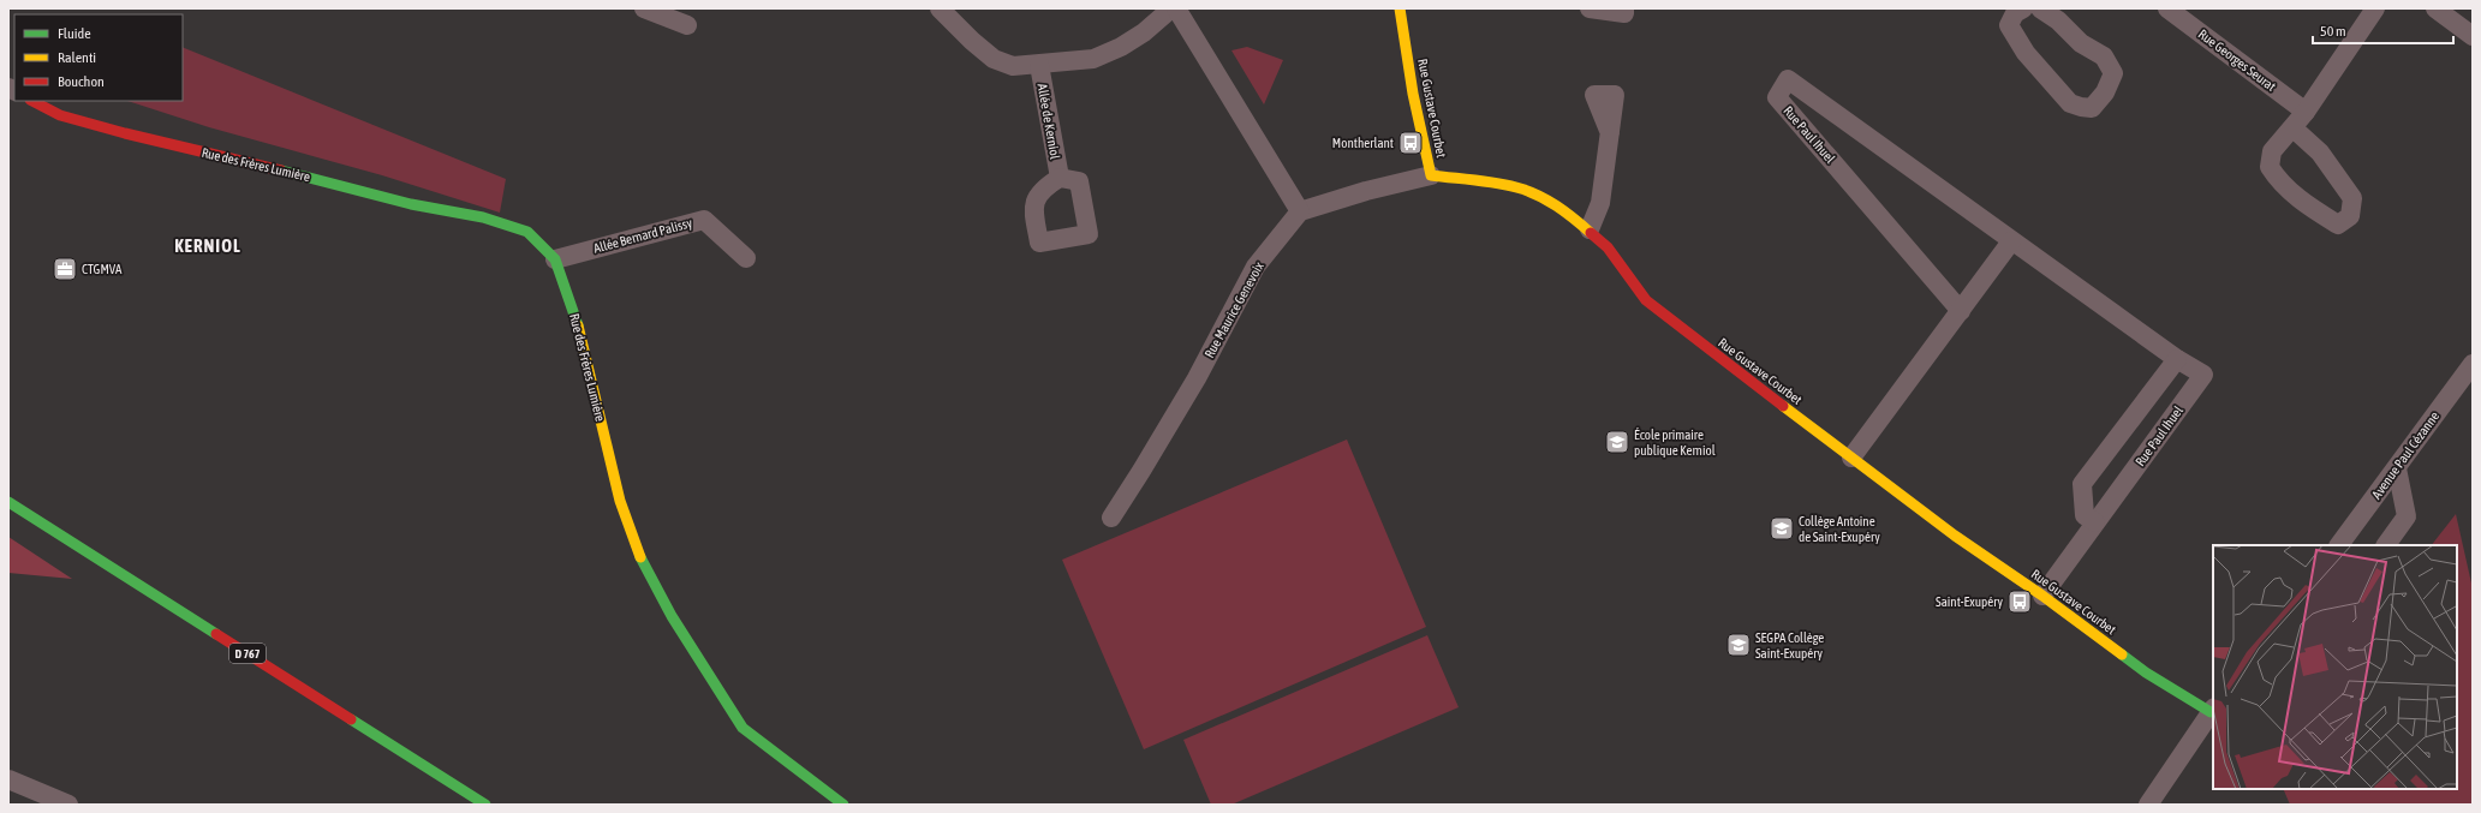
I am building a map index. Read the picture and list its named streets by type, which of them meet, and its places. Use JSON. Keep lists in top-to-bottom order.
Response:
{
  "streets": {
    "street": [
      "Rue Georges Seurat",
      "Rue Gustave Courbet",
      "Allée de Kerniol",
      "Rue Paul Ihuel",
      "Rue des Frères Lumière",
      "Allée Bernard Palissy",
      "Rue Maurice Genevoix",
      "Avenue Paul Cézanne",
      "D 767"
    ]
  },
  "crossings": [
    ["Rue Gustave Courbet", "Rue Paul Ihuel"],
    ["Rue des Frères Lumière", "Allée Bernard Palissy"]
  ],
  "districts": ["KERNIOL"],
  "places": {
    "bus stop": ["Montherlant", "Saint-Exupéry"],
    "office": ["CTGMVA"],
    "school or university": ["École primaire publique Kerniol", "Collège Antoine de Saint-Exupéry", "SEGPA Collège Saint-Exupéry"]
  },
  "legend": ["Fluide", "Ralenti", "Bouchon"],
  "scale_bar": "50 m"
}
